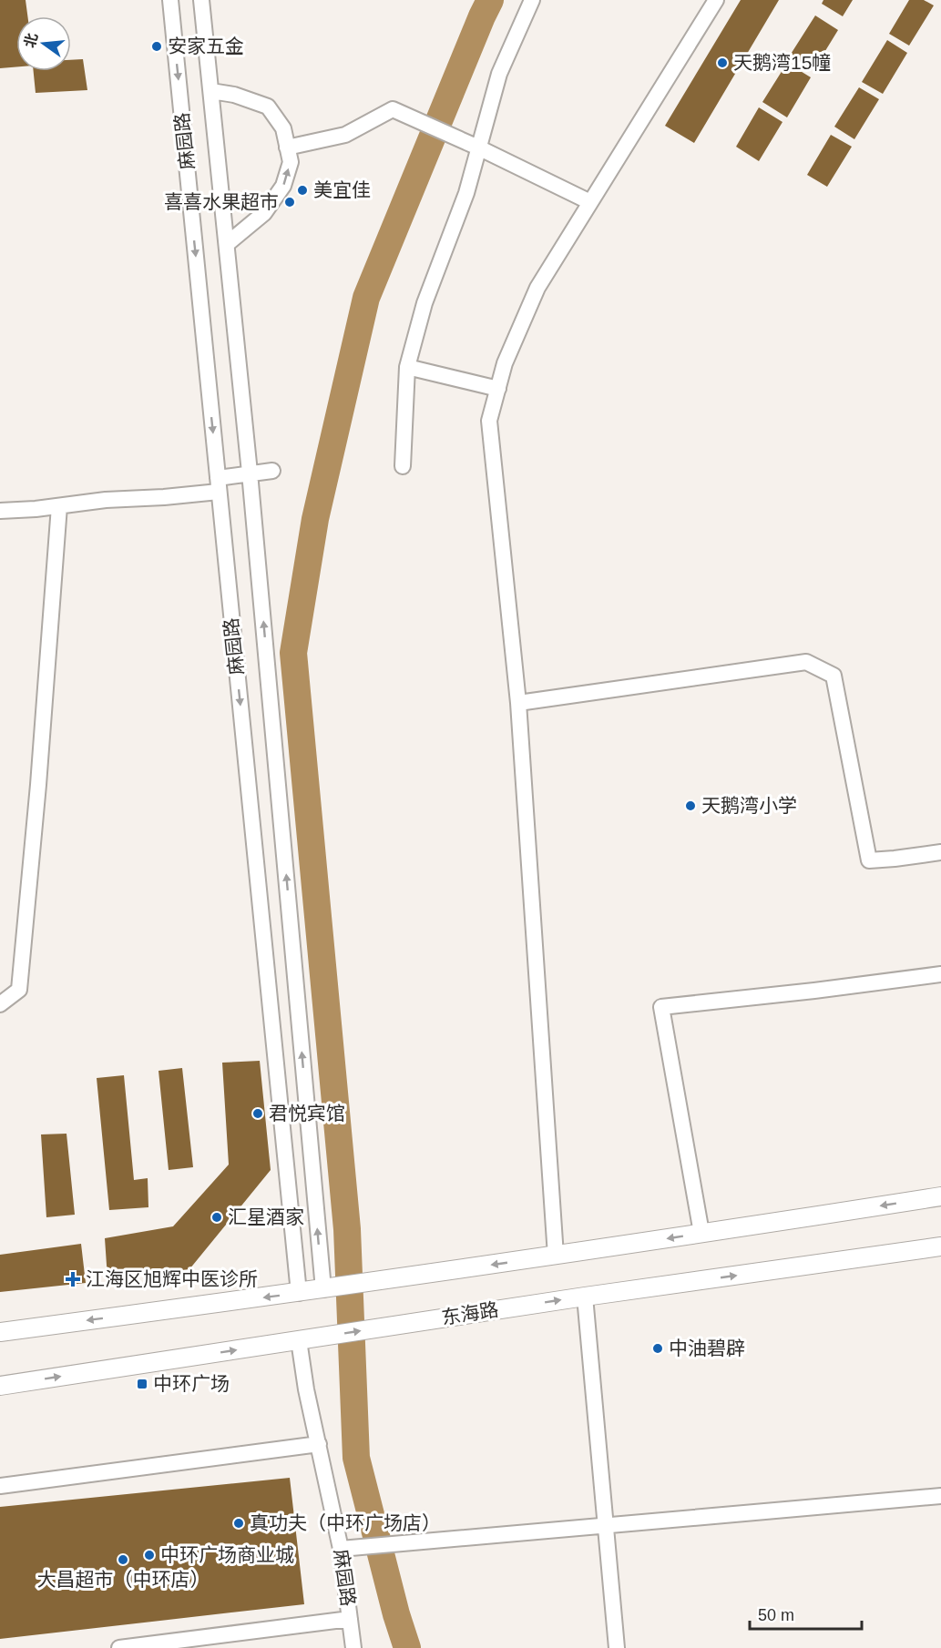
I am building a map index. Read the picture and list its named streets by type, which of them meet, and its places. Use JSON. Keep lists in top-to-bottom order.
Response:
{
  "streets": {
    "main road": ["东海路"],
    "street": ["麻园路"]
  },
  "crossings": [
    ["麻园路", "东海路"]
  ],
  "places": {
    "other": [
      "安家五金",
      "天鹅湾15幢",
      "美宜佳",
      "喜喜水果超市",
      "天鹅湾小学",
      "君悦宾馆",
      "汇星酒家",
      "中油碧辟",
      "真功夫（中环广场店）",
      "中环广场商业城",
      "大昌超市（中环店）"
    ],
    "health": ["江海区旭辉中医诊所"],
    "transit": ["中环广场"]
  },
  "scale_bar": "50 m",
  "north": "left"
}
